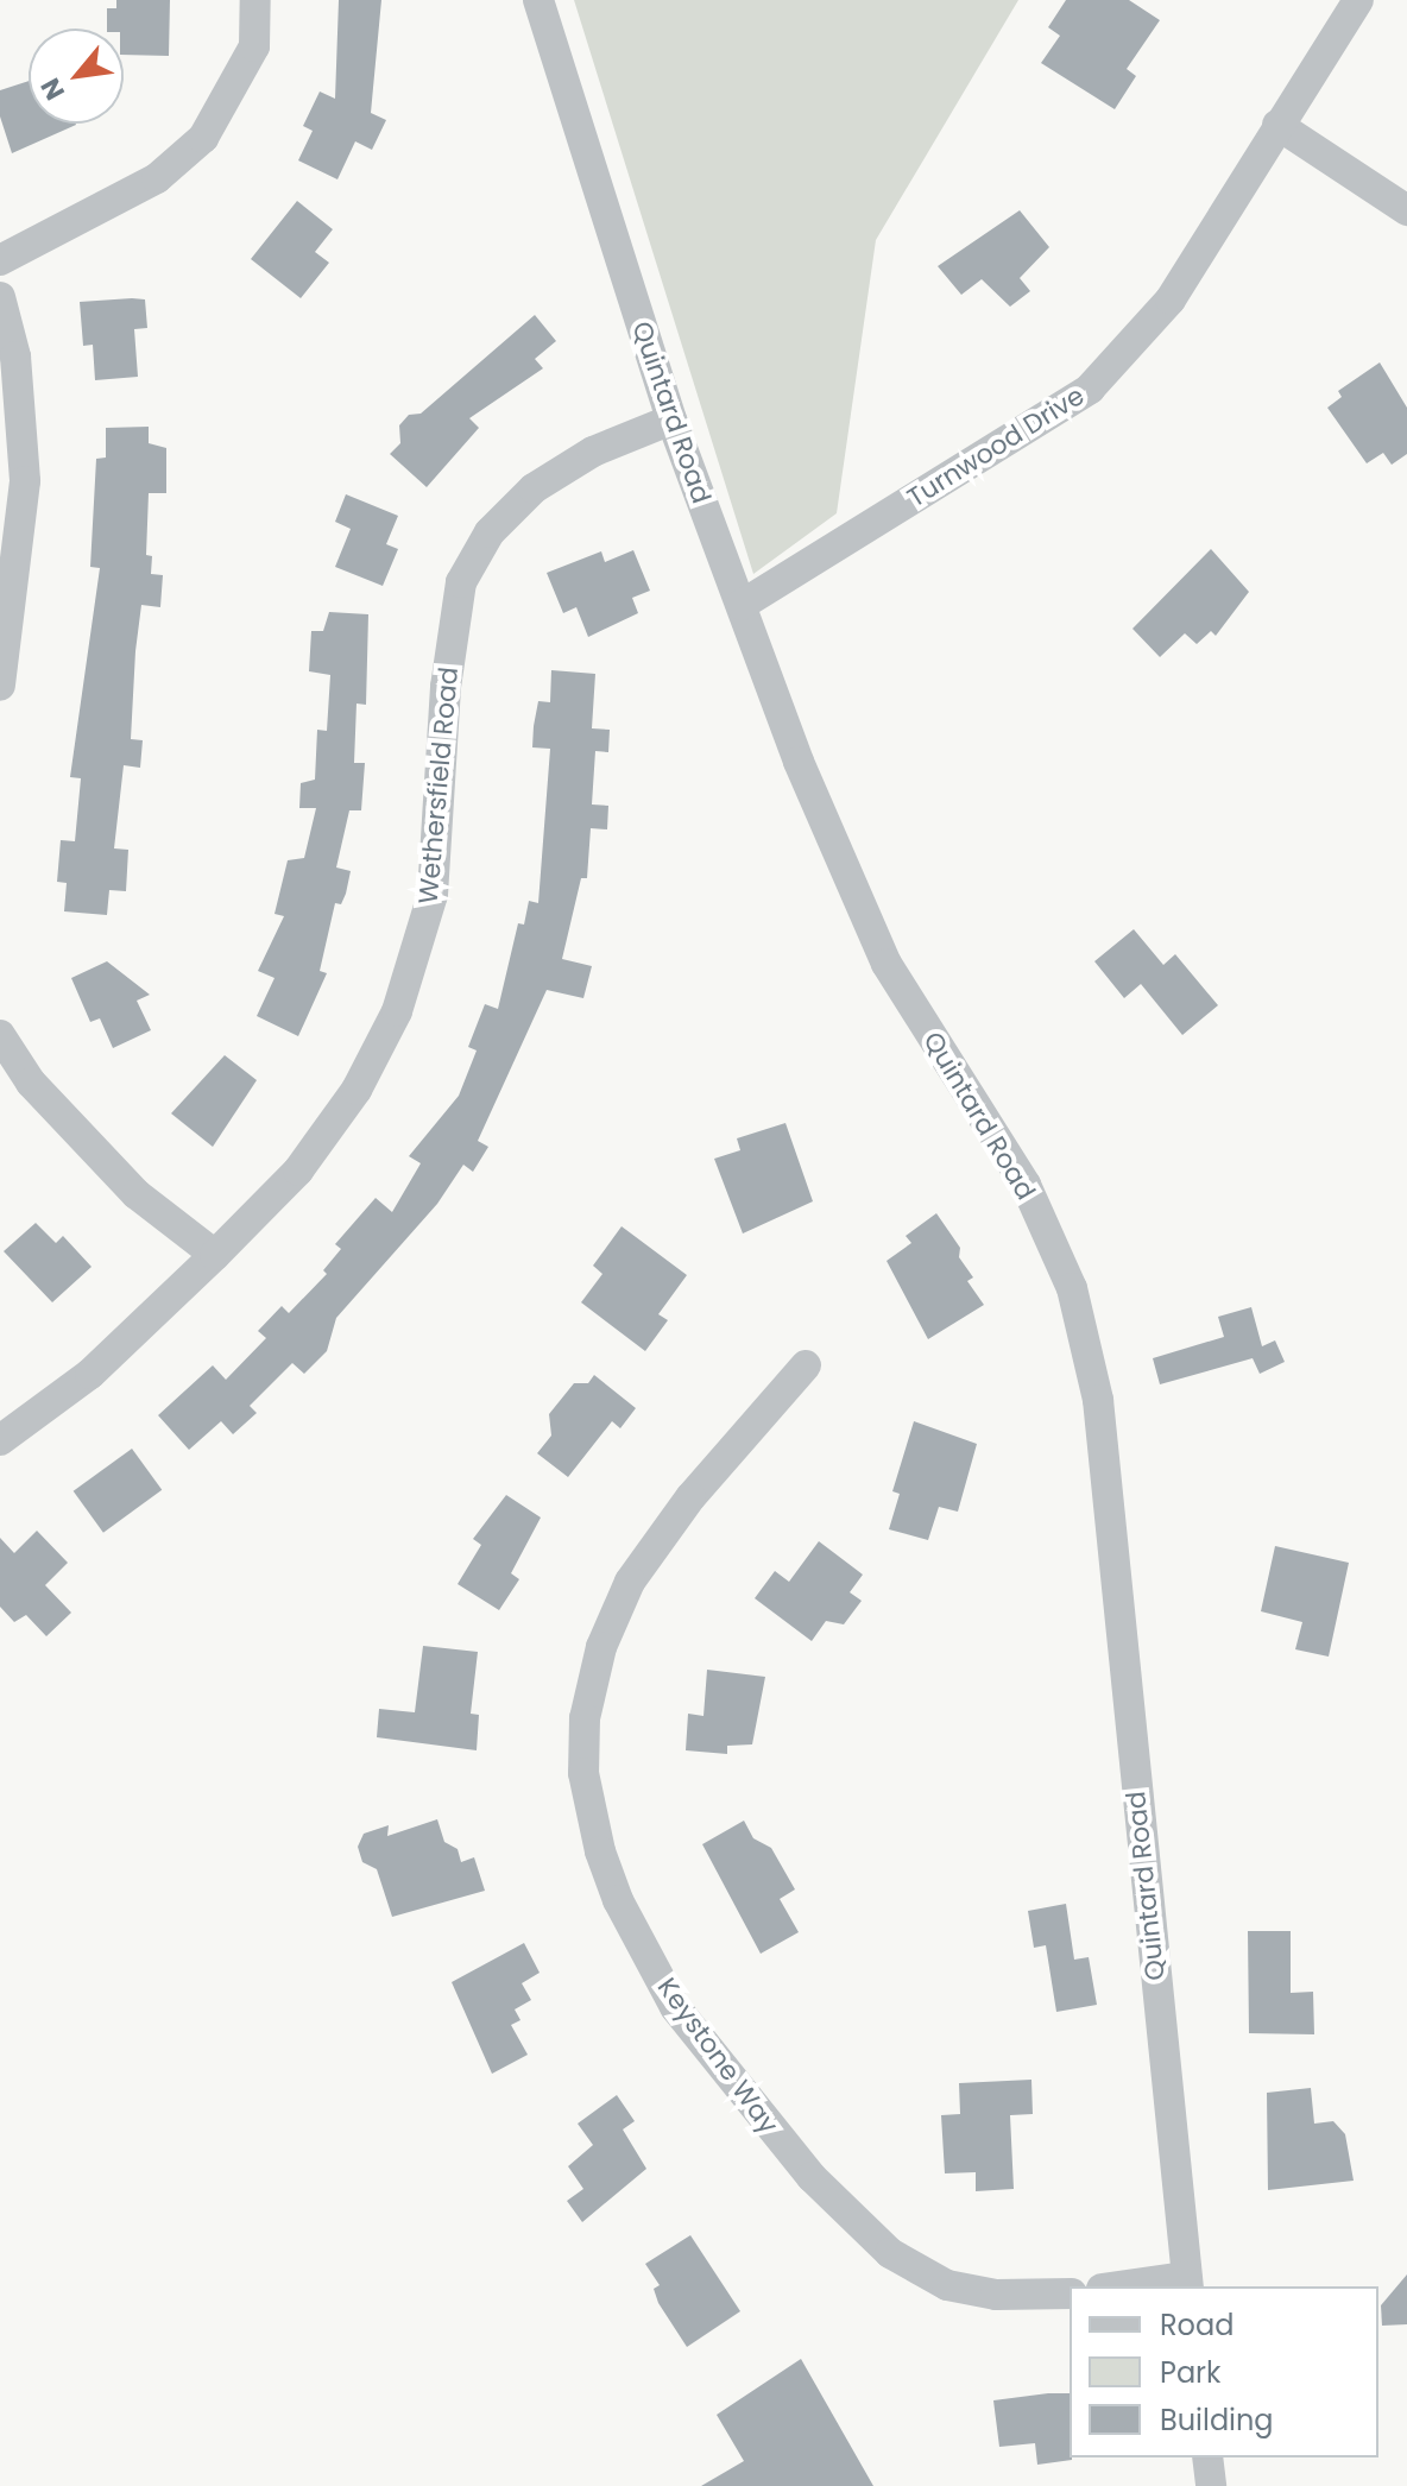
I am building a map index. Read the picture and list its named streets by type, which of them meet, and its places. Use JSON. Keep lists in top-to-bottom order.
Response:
{
  "streets": {
    "street": [
      "Quintard Road",
      "Turnwood Drive",
      "Wethersfield Road",
      "Keystone Way"
    ]
  },
  "crossings": [
    ["Quintard Road", "Turnwood Drive"],
    ["Quintard Road", "Wethersfield Road"]
  ],
  "legend": ["Road", "Park", "Building"],
  "north": "bottom left"
}
